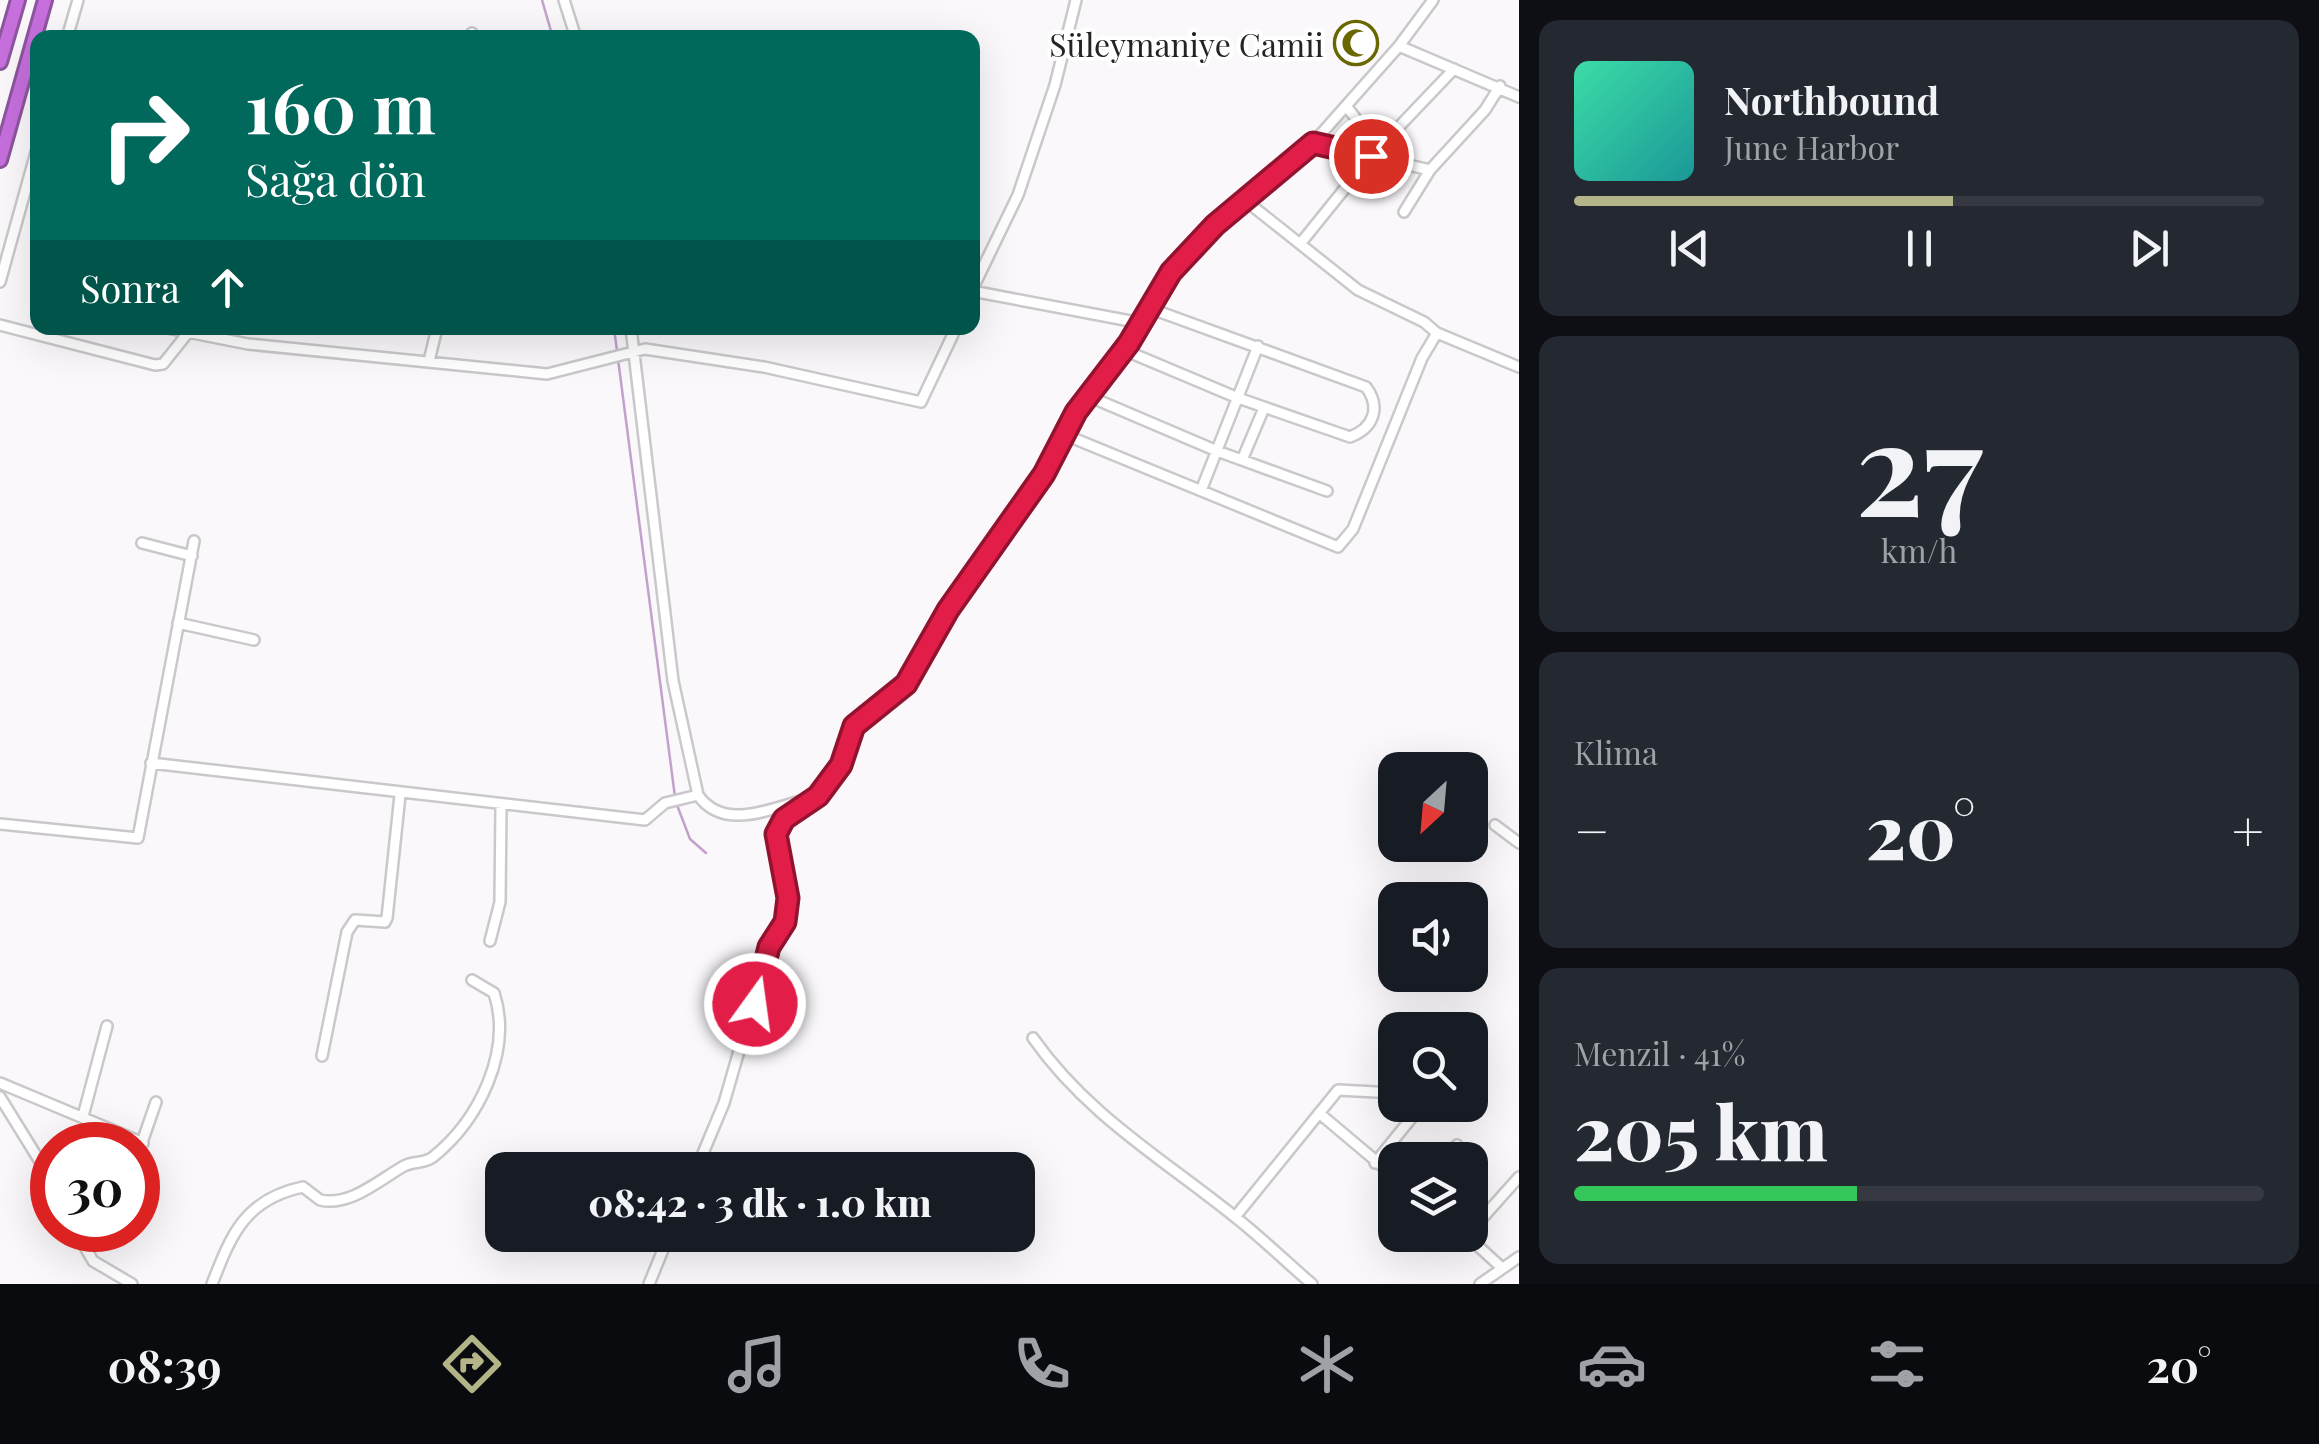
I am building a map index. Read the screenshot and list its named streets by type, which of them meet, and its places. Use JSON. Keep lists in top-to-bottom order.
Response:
{
  "places": {
    "mosque": ["Süleymaniye Camii"]
  },
  "north": "bottom left",
  "page": {
    "turn": ["160 m", "Sağa dön"],
    "song": ["Northbound", "June Harbor"],
    "then": "Sonra",
    "tile": [
      ["27", "km/h"],
      "Klima",
      ["Menzil · 41%", "205 km"]
    ],
    "heat": ["−", "20°", "+"],
    "limit": "30",
    "trip": "08:42 · 3 dk · 1.0 km",
    "tabs": ["08:39", "20°"]
  }
}
